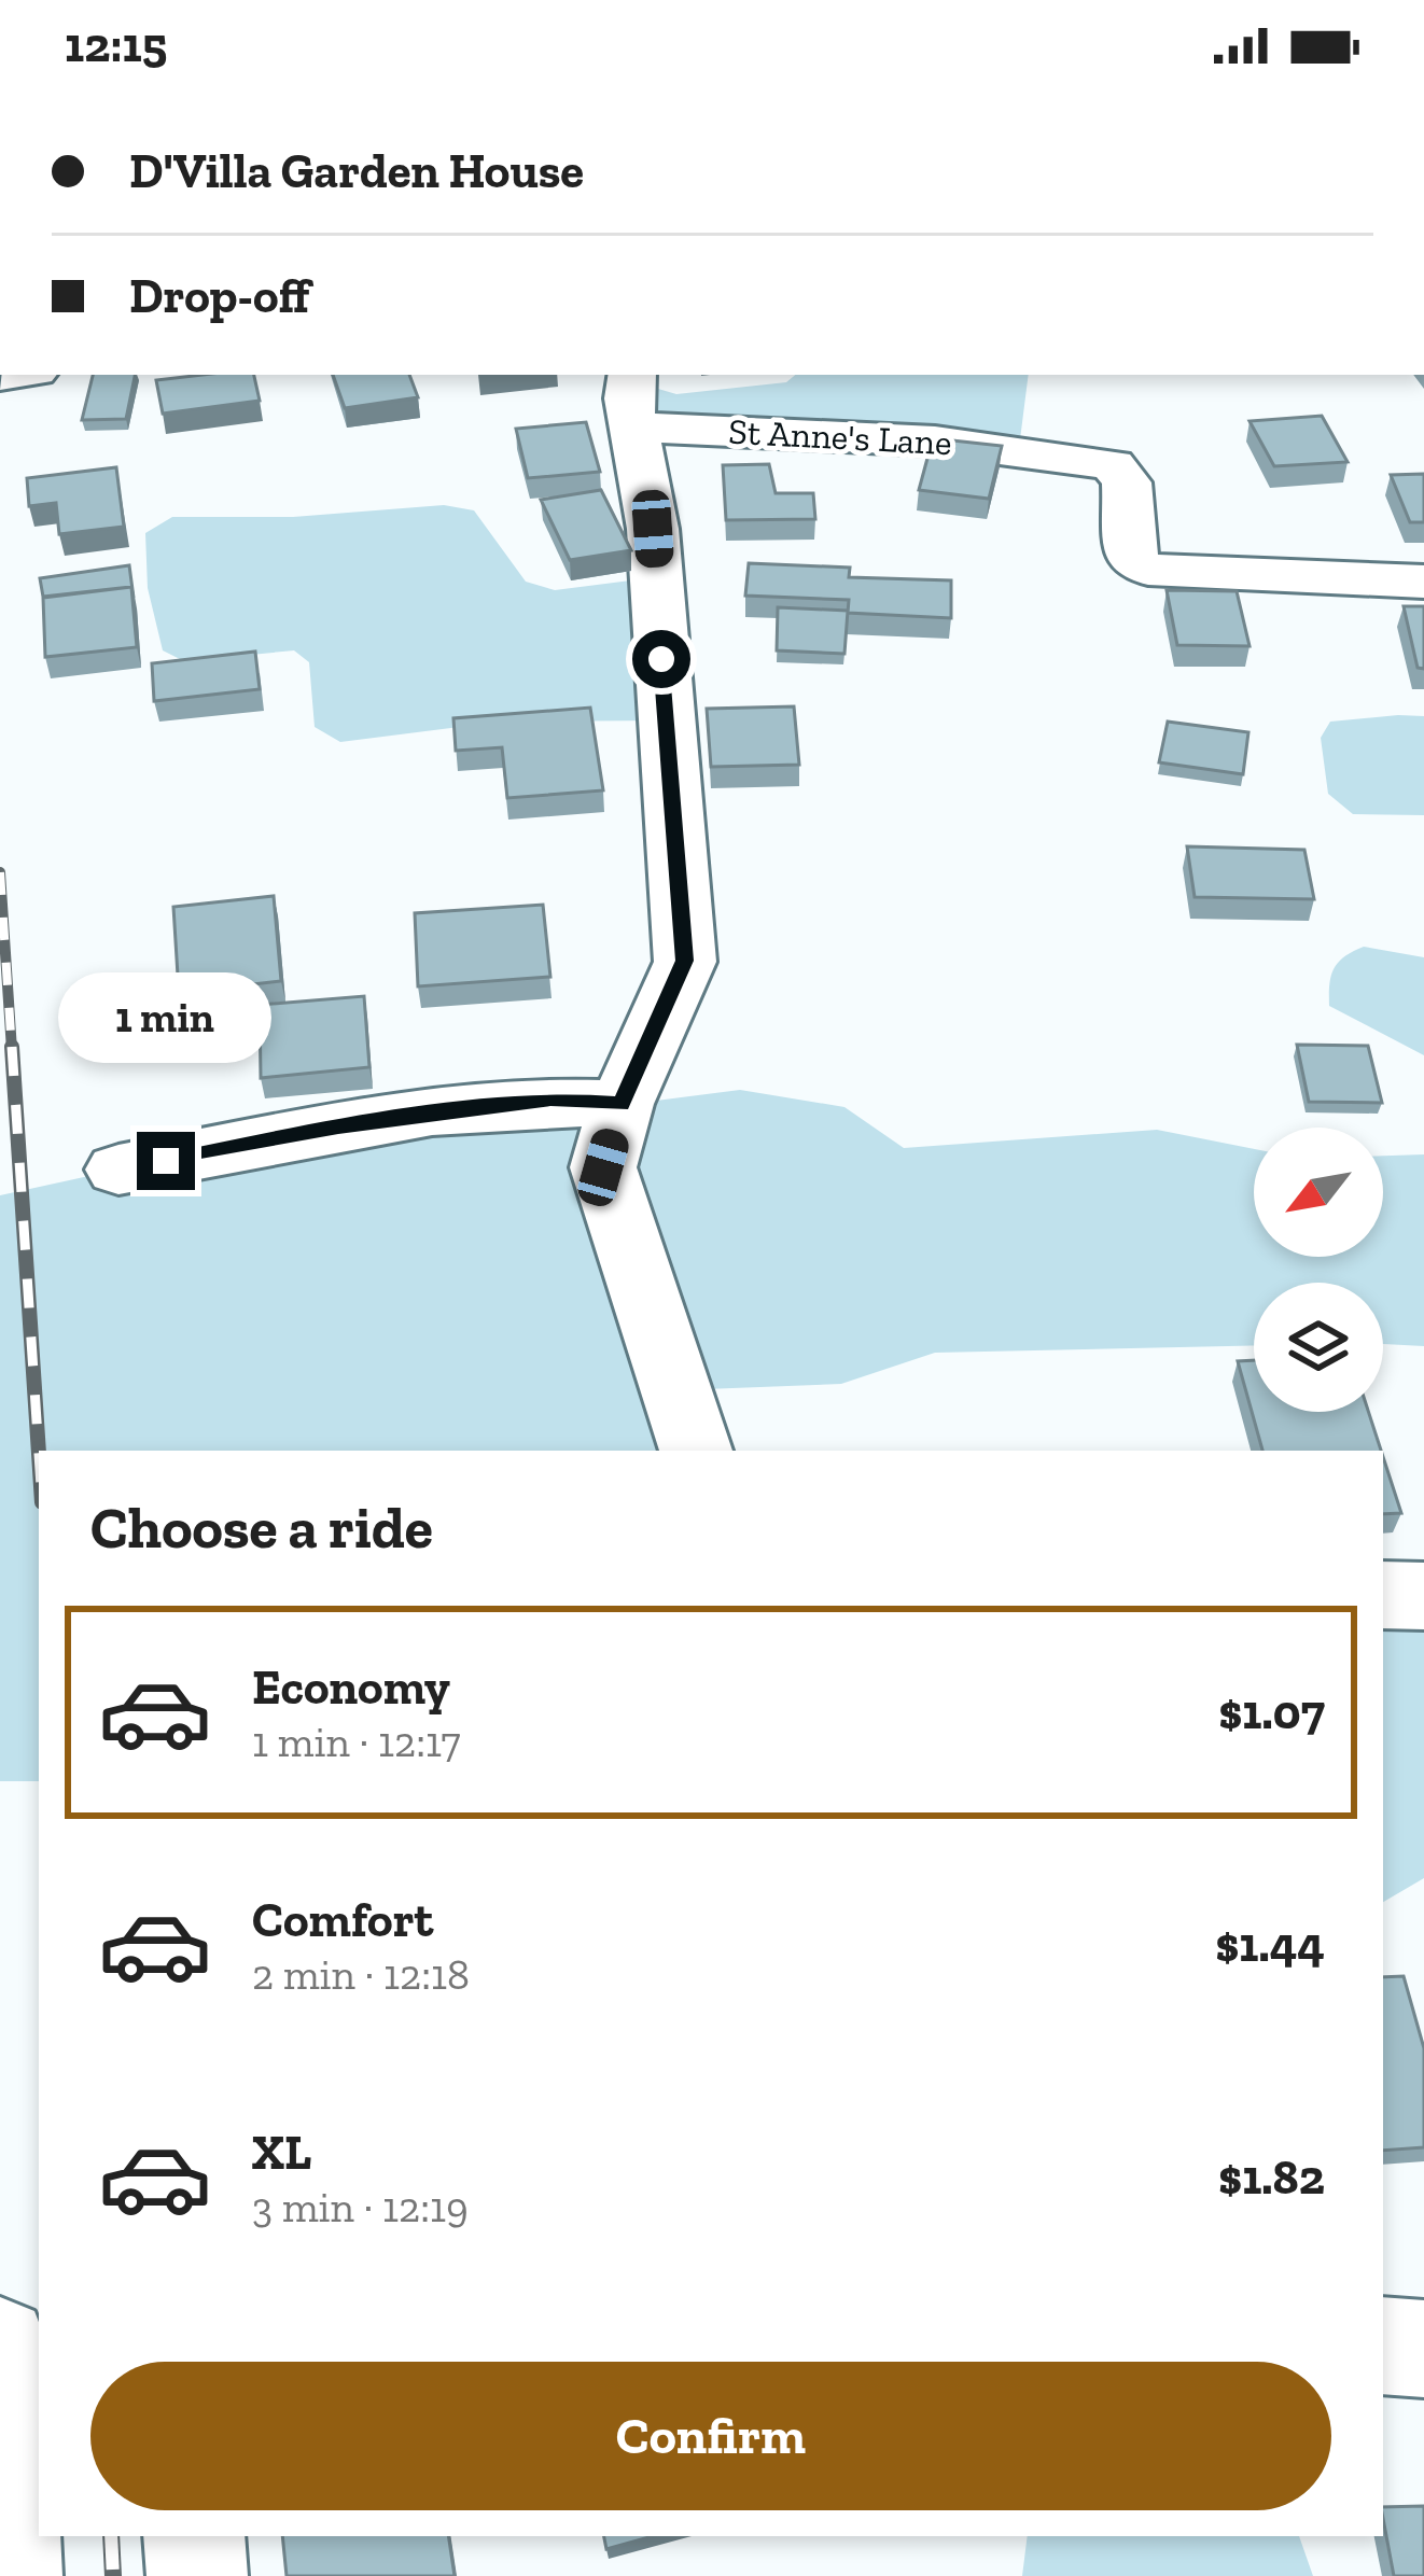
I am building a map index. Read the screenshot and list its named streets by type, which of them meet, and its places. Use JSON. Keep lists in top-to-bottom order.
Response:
{
  "streets": {
    "street": ["St Anne's Lane"]
  },
  "north": "bottom left",
  "page": {
    "status": "12:15",
    "banner": ["D'Villa Garden House", "Drop-off"],
    "bubble": "1 min",
    "heading": "Choose a ride",
    "list": [
      {
        "name": "Economy",
        "note": "1 min · 12:17",
        "value": "$1.07"
      },
      {
        "name": "Comfort",
        "note": "2 min · 12:18",
        "value": "$1.44"
      },
      {
        "name": "XL",
        "note": "3 min · 12:19",
        "value": "$1.82"
      }
    ],
    "buttons": "Confirm"
  }
}
